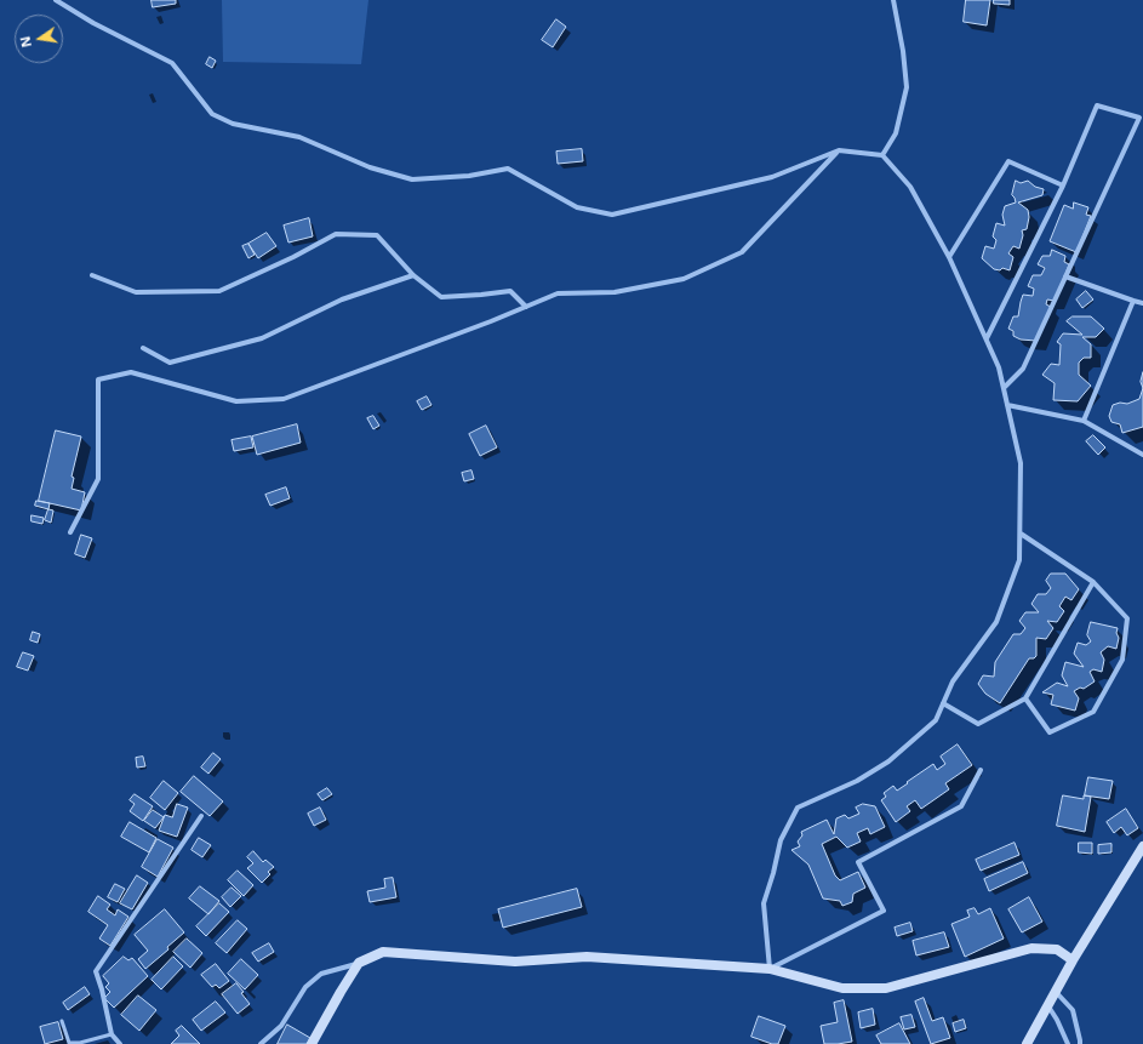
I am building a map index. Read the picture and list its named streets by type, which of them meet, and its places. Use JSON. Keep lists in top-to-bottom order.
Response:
{
  "north": "left"
}
